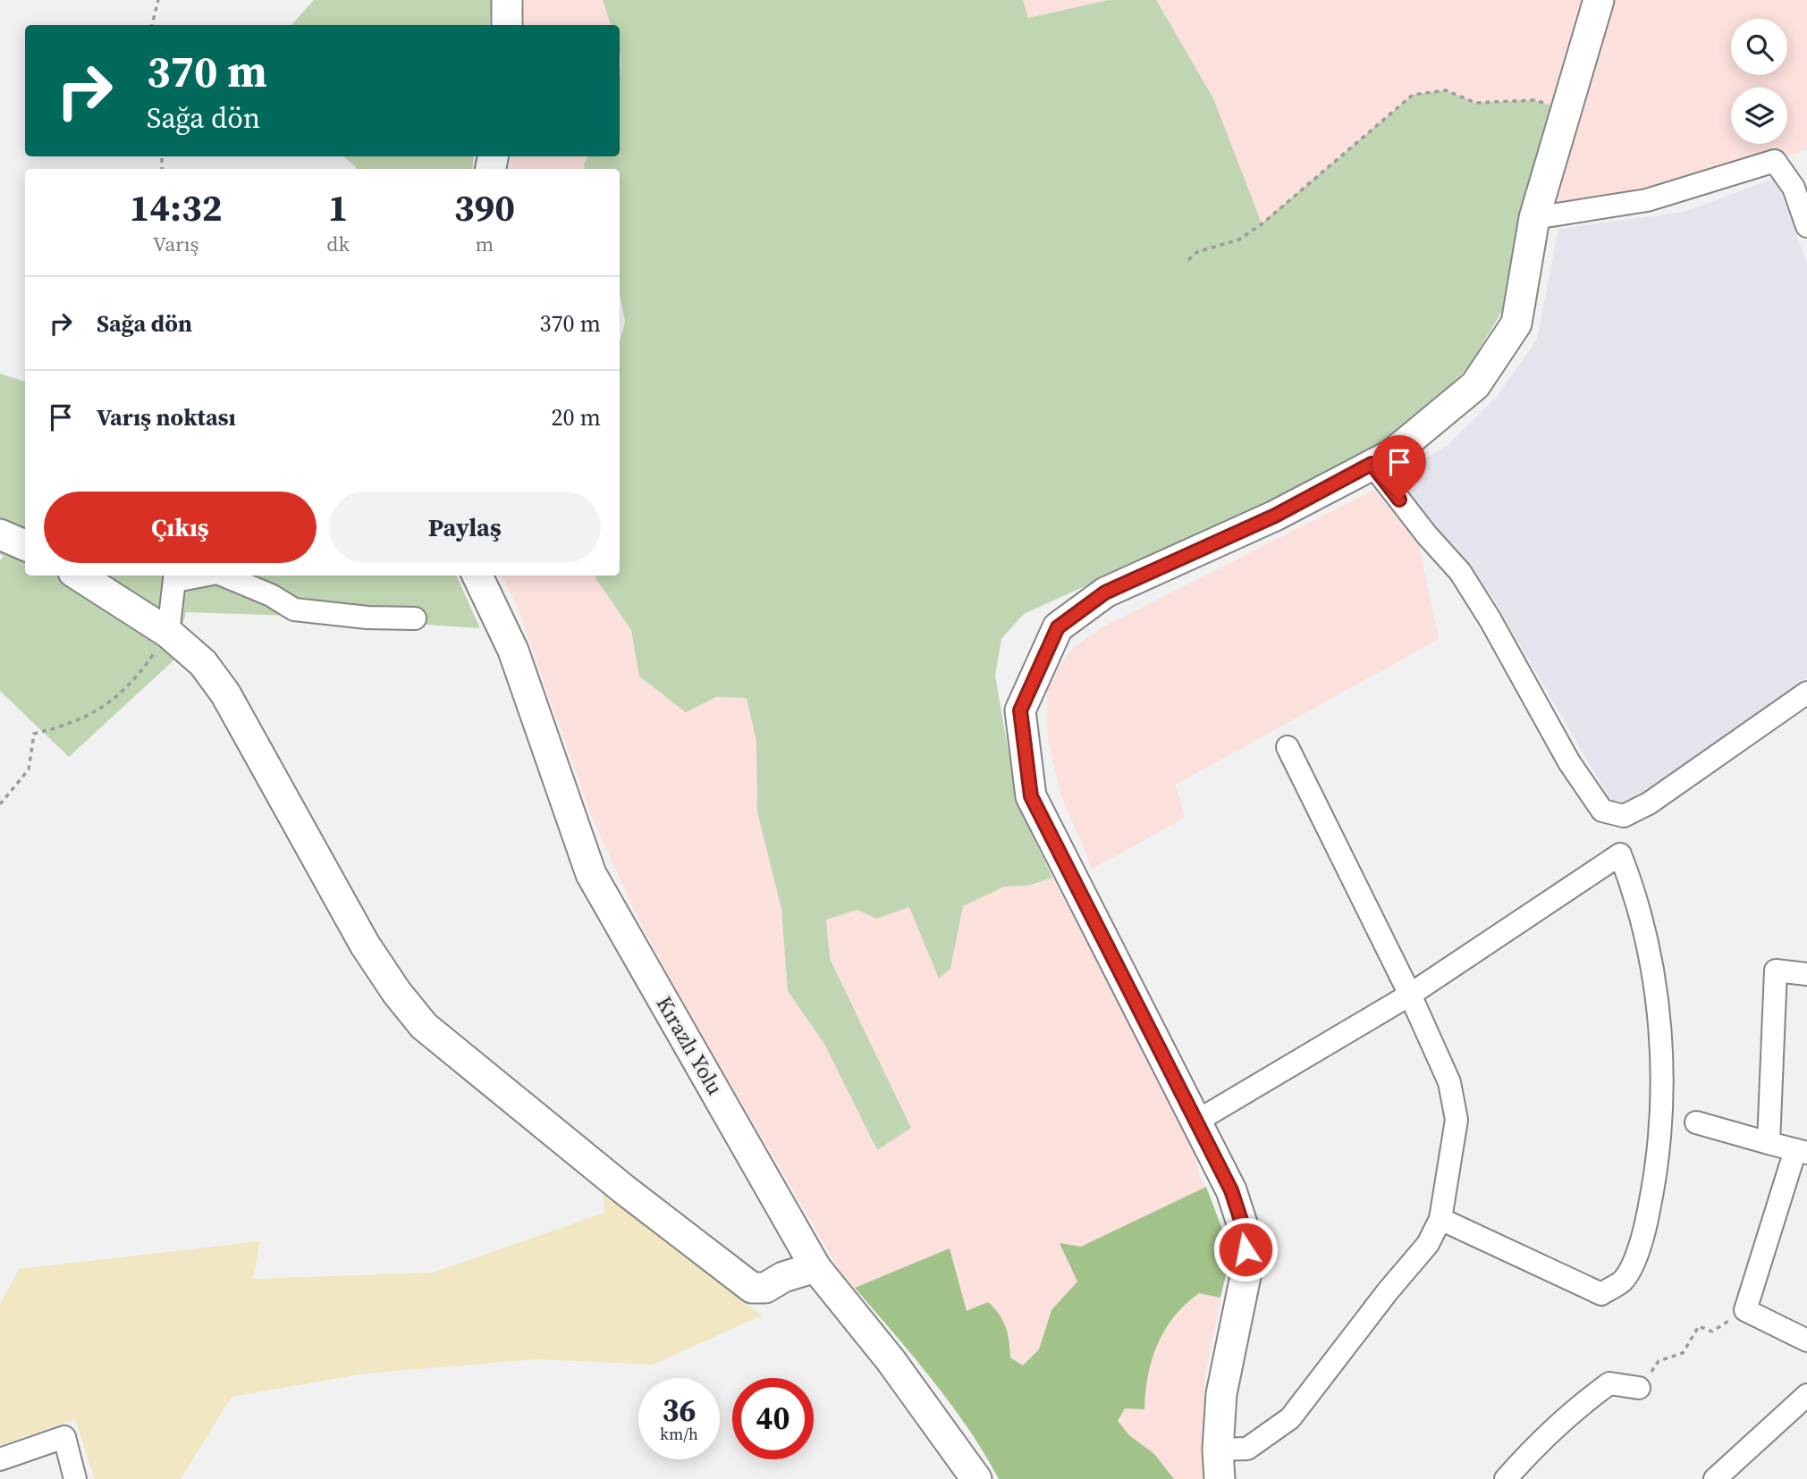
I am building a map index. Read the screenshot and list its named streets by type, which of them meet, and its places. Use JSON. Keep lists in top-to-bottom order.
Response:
{
  "streets": {
    "street": ["Kırazlı Yolu"]
  },
  "page": {
    "turn": ["370 m", "Sağa dön"],
    "eta": [
      "14:32",
      "Varış",
      "1",
      "dk",
      "390",
      "m"
    ],
    "list": [
      {
        "name": "Sağa dön",
        "value": "370 m"
      },
      {
        "name": "Varış noktası",
        "value": "20 m"
      }
    ],
    "buttons": ["Çıkış", "Paylaş"],
    "speed": "36 km/h",
    "limit": "40"
  }
}
